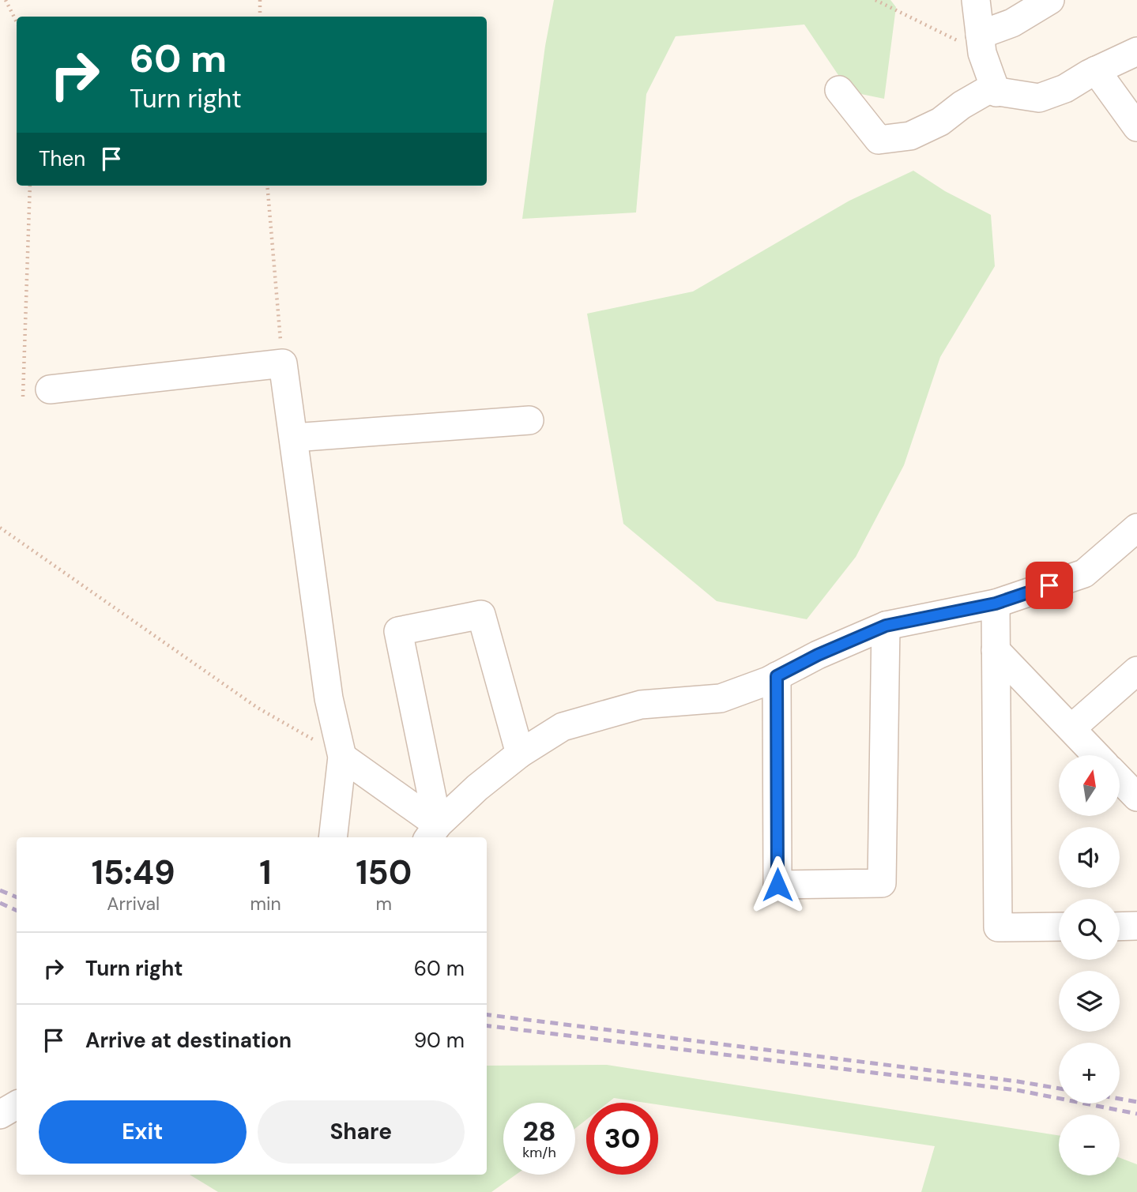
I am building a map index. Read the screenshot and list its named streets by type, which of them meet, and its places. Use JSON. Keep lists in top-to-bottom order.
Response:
{
  "north": "top",
  "page": {
    "turn": ["60 m", "Turn right"],
    "then": "Then",
    "map_buttons": ["+", "−"],
    "eta": [
      "15:49",
      "Arrival",
      "1",
      "min",
      "150",
      "m"
    ],
    "list": [
      {
        "name": "Turn right",
        "value": "60 m"
      },
      {
        "name": "Arrive at destination",
        "value": "90 m"
      }
    ],
    "buttons": ["Exit", "Share"],
    "speed": "28 km/h",
    "limit": "30"
  }
}
